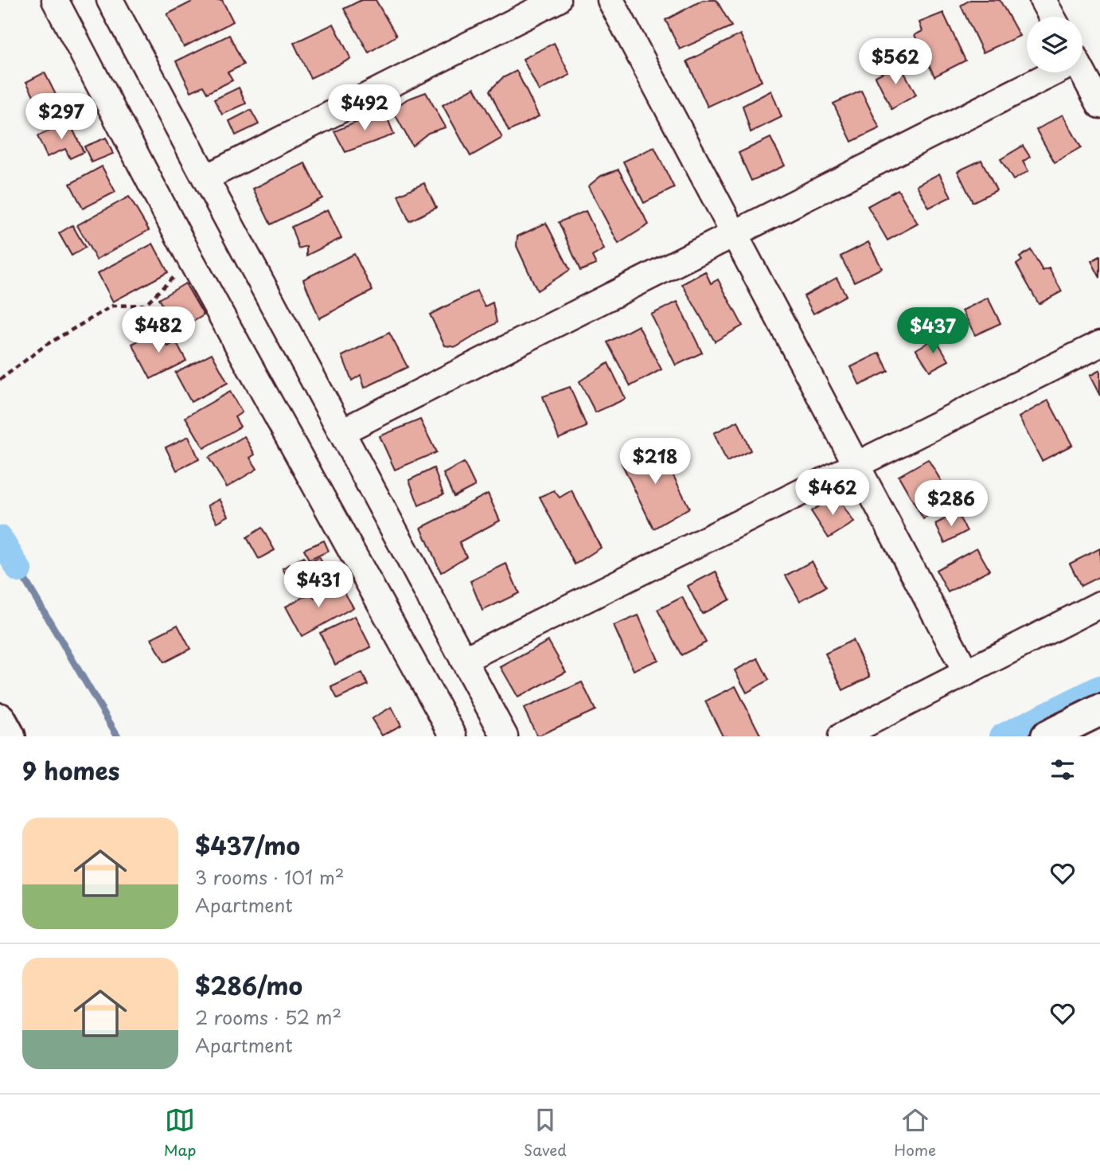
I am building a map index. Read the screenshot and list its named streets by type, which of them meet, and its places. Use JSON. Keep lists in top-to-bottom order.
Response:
{
  "page": {
    "price": [
      "$562",
      "$492",
      "$297",
      "$482",
      "$437",
      "$218",
      "$462",
      "$286",
      "$431"
    ],
    "heading": "9 homes",
    "list": [
      {
        "name": "$437/mo",
        "note": "3 rooms · 101 m² · Apartment"
      },
      {
        "name": "$286/mo",
        "note": "2 rooms · 52 m² · Apartment"
      }
    ],
    "tabs": ["Map", "Saved", "Home"]
  }
}
